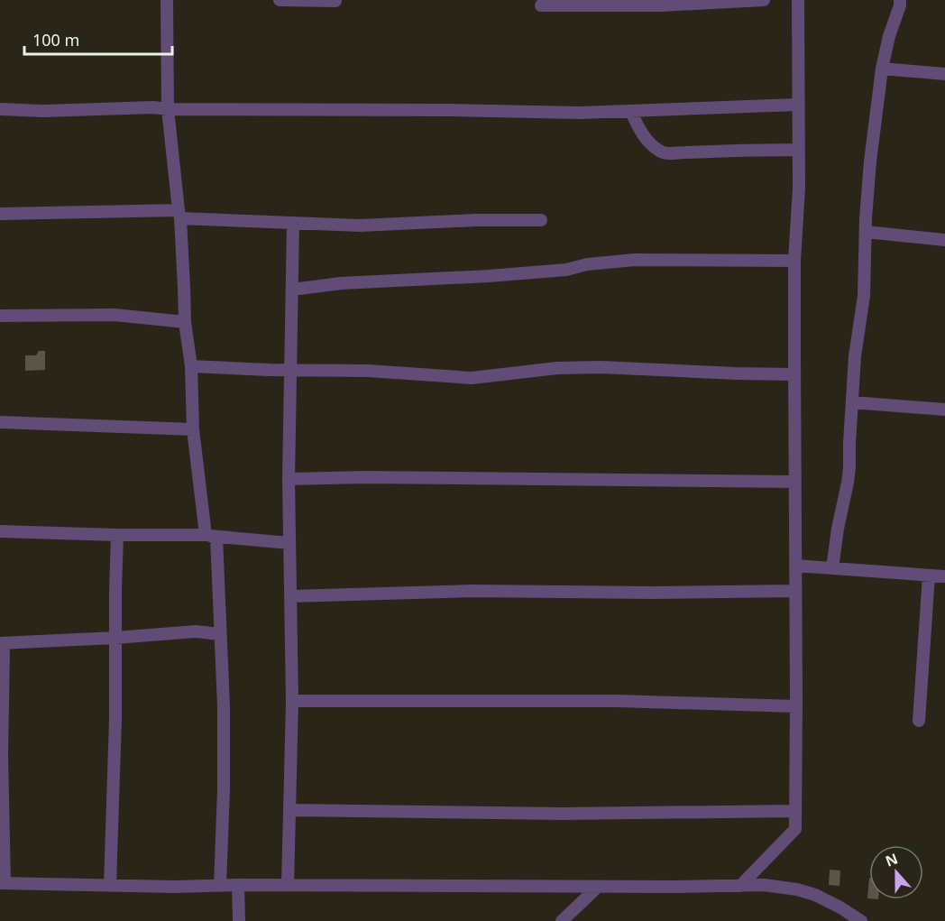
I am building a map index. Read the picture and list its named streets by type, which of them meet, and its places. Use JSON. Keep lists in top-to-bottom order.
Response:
{
  "scale_bar": "100 m",
  "north": "top"
}
